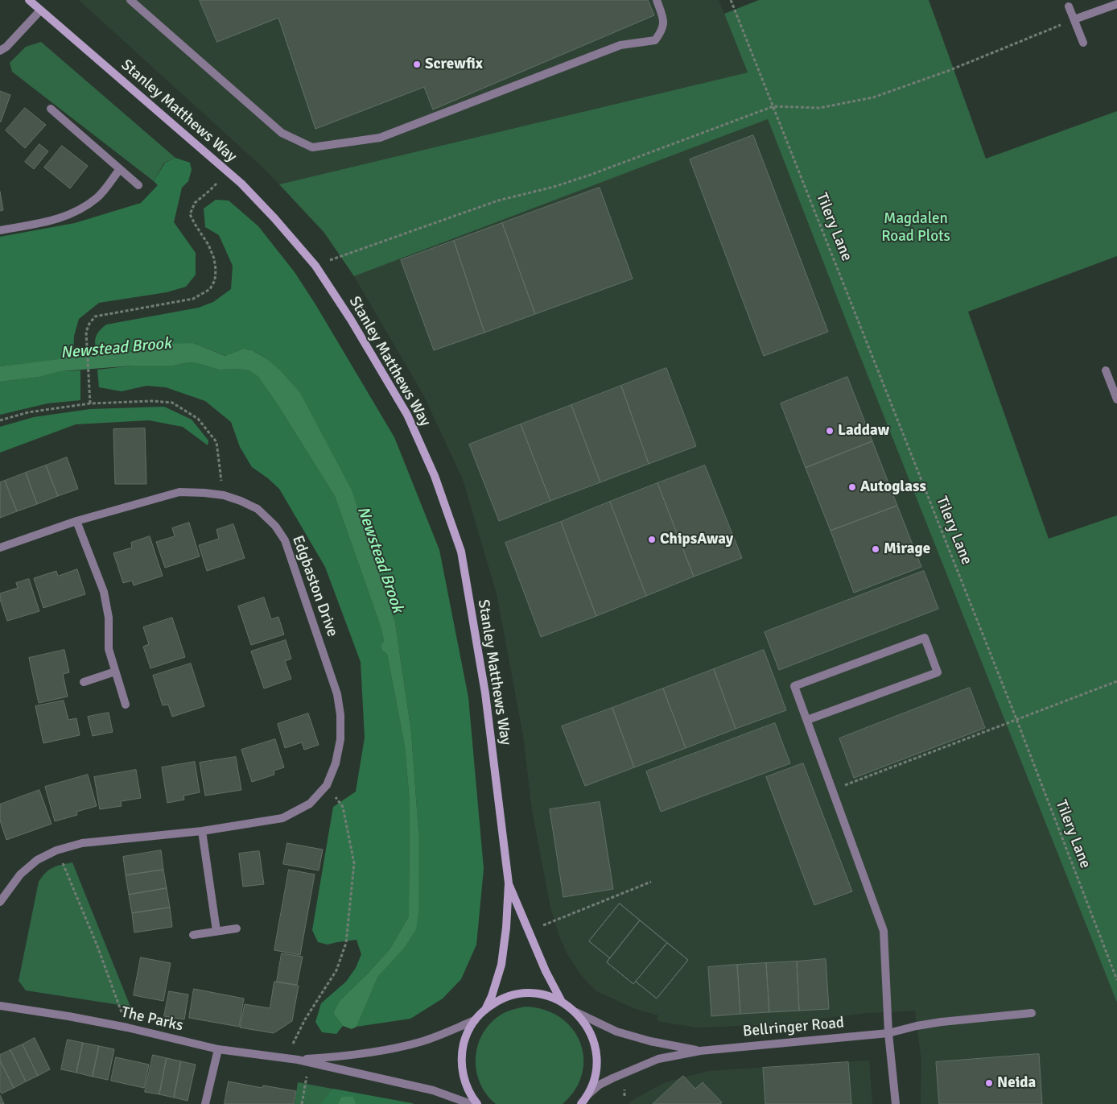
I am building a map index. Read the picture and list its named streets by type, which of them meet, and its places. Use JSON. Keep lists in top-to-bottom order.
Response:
{
  "streets": {
    "main road": ["Stanley Matthews Way"],
    "street": ["Edgbaston Drive", "The Parks", "Bellringer Road"],
    "path": ["Tilery Lane"]
  },
  "water": ["Newstead Brook"],
  "parks": ["Magdalen Road Plots"],
  "places": [
    "Screwfix",
    "Laddaw",
    "Autoglass",
    "ChipsAway",
    "Mirage",
    "Neida"
  ]
}
